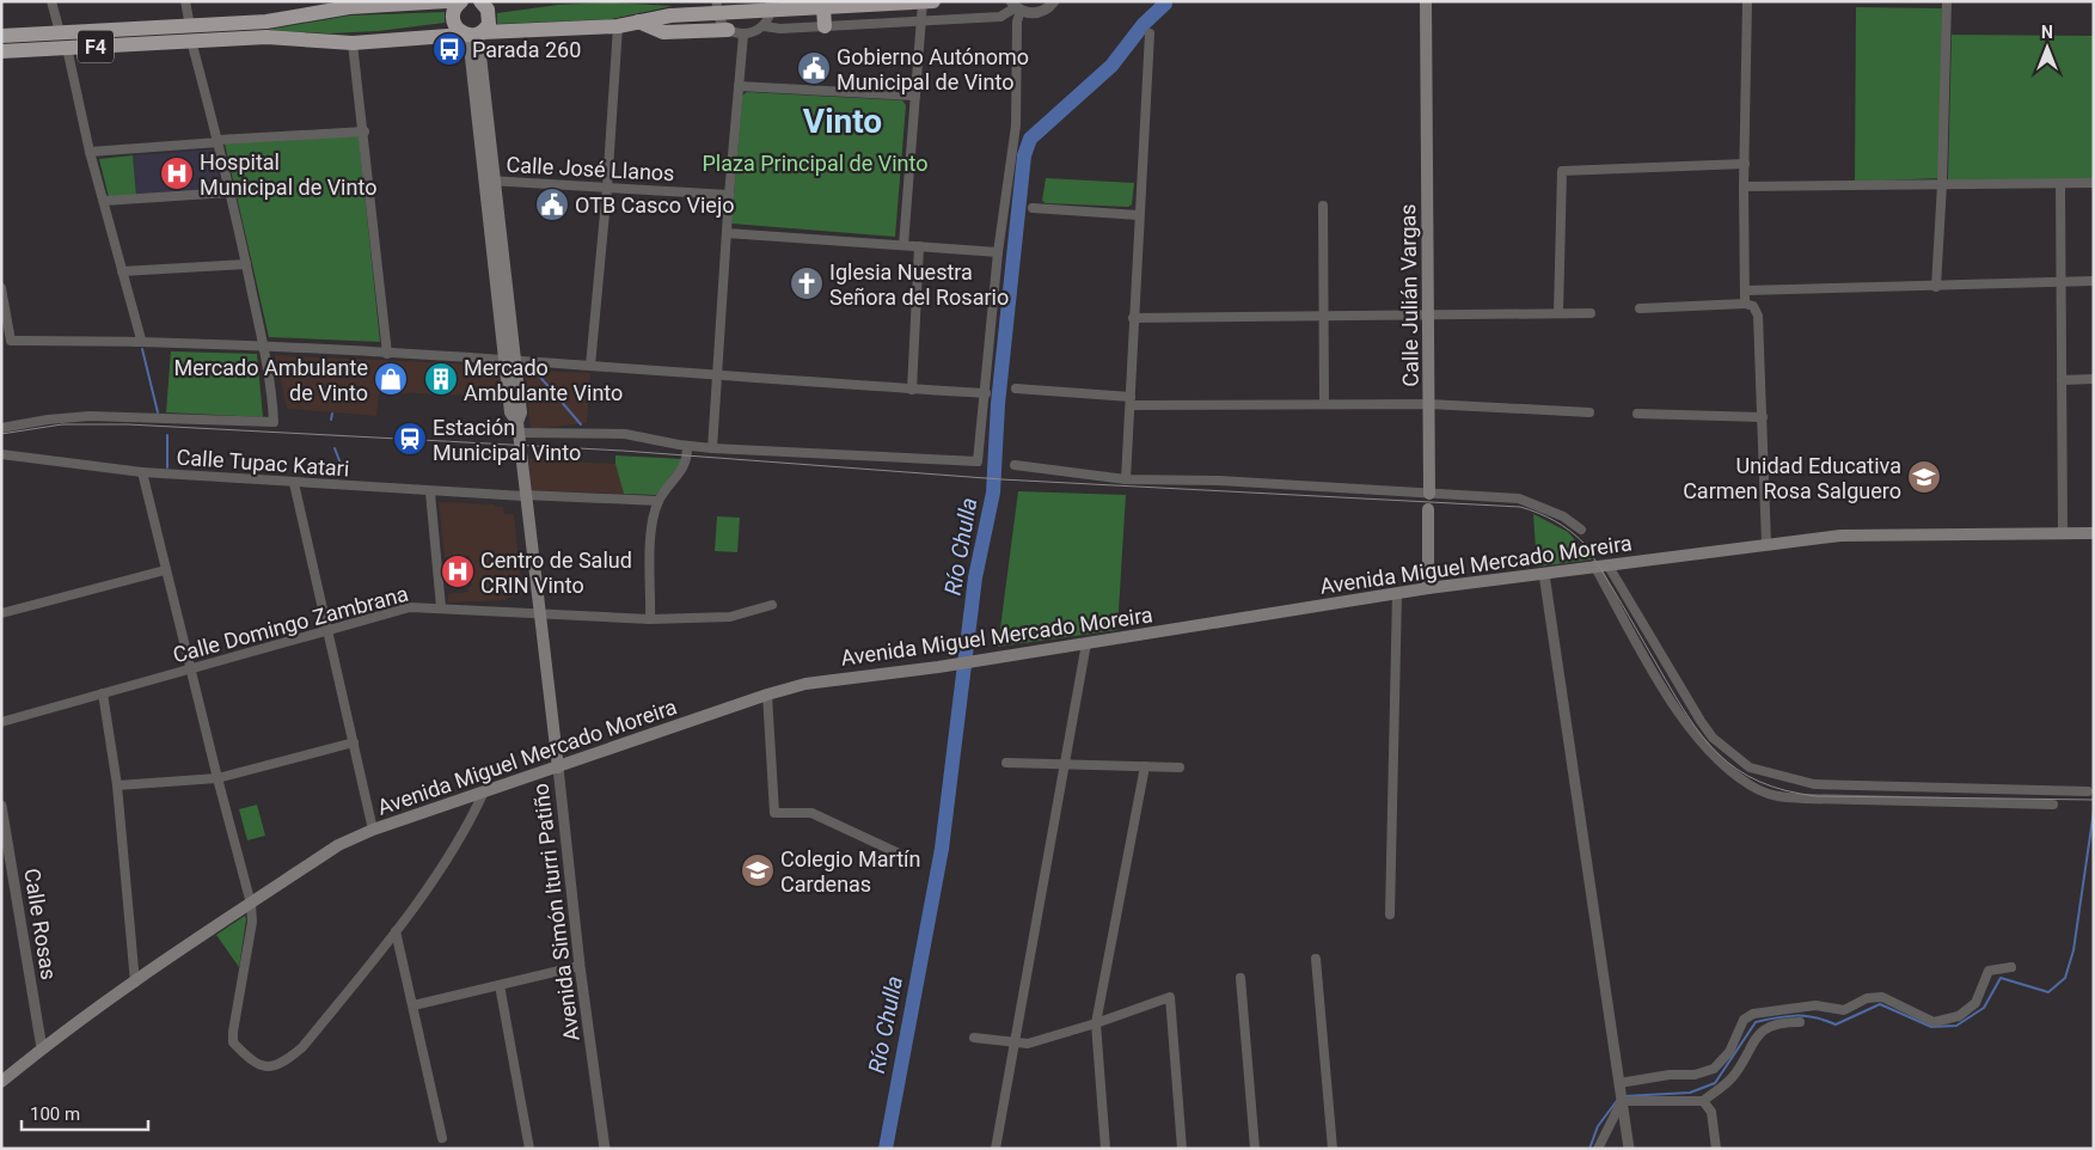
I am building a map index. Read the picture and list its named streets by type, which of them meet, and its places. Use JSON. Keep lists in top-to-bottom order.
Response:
{
  "streets": {
    "highway": ["F4"],
    "main road": ["Calle Julián Vargas", "Avenida Miguel Mercado Moreira", "Avenida Simón Iturri Patiño"],
    "street": [
      "Calle José Llanos",
      "Calle Tupac Katari",
      "Calle Domingo Zambrana",
      "Calle Rosas"
    ]
  },
  "crossings": [
    ["F4", "Avenida Simón Iturri Patiño"],
    ["Calle José Llanos", "Avenida Simón Iturri Patiño"],
    ["Calle Julián Vargas", "Avenida Miguel Mercado Moreira"],
    ["Calle Tupac Katari", "Avenida Simón Iturri Patiño"],
    ["Avenida Miguel Mercado Moreira", "Avenida Simón Iturri Patiño"],
    ["Avenida Miguel Mercado Moreira", "Calle Rosas"],
    ["Calle Domingo Zambrana", "Avenida Simón Iturri Patiño"]
  ],
  "districts": ["Vinto"],
  "water": ["Río Chulla"],
  "parks": ["Plaza Principal de Vinto"],
  "places": {
    "bus stop": ["Parada 260"],
    "public building": ["Gobierno Autónomo Municipal de Vinto", "OTB Casco Viejo"],
    "hospital": ["Hospital Municipal de Vinto", "Centro de Salud CRIN Vinto"],
    "church": ["Iglesia Nuestra Señora del Rosario"],
    "shop": ["Mercado Ambulante de Vinto"],
    "building": ["Mercado Ambulante Vinto"],
    "station": ["Estación Municipal Vinto"],
    "school or university": ["Unidad Educativa Carmen Rosa Salguero", "Colegio Martín Cardenas"]
  },
  "scale_bar": "100 m",
  "north": "top"
}
